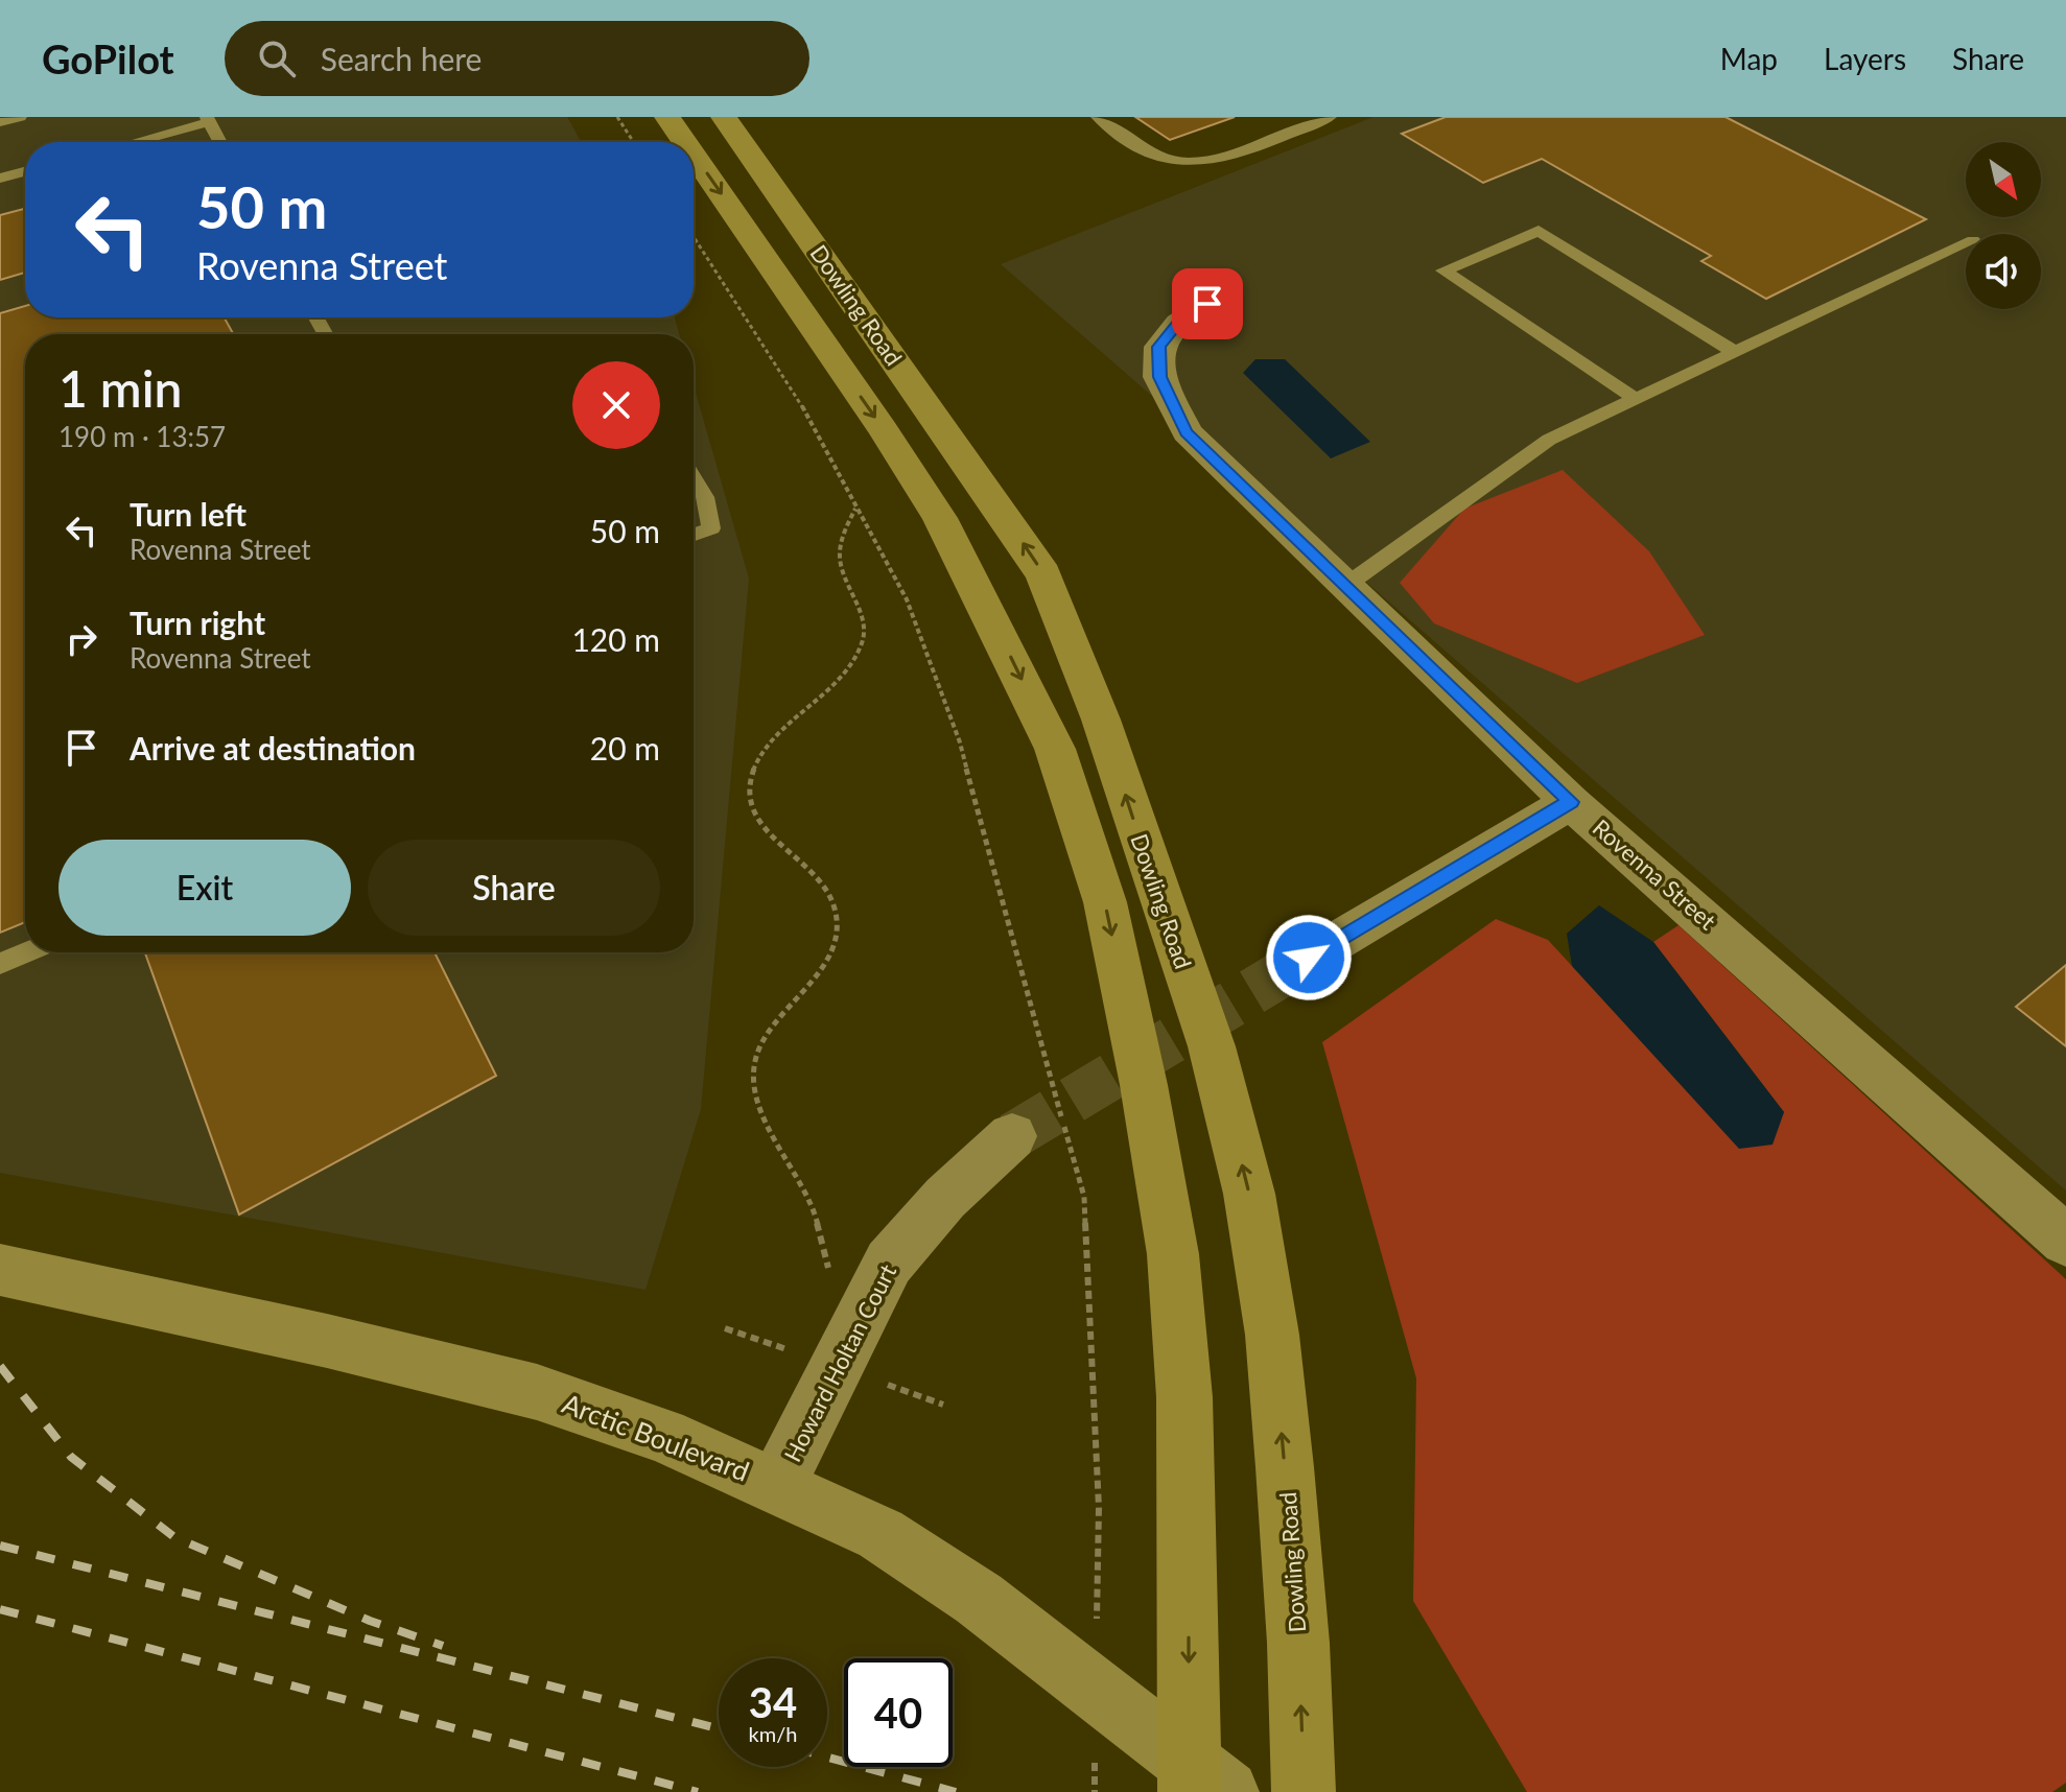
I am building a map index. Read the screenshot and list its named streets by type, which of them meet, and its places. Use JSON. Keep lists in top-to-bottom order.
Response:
{
  "streets": {
    "main road": ["Dowling Road", "Arctic Boulevard"],
    "street": ["Rovenna Street", "Howard Holtan Court"]
  },
  "crossings": [
    ["Howard Holtan Court", "Arctic Boulevard"]
  ],
  "north": "bottom right",
  "page": {
    "header": "GoPilot",
    "search": "Search here",
    "nav": ["Map", "Layers", "Share"],
    "turn": ["50 m", "Rovenna Street"],
    "heading": ["1 min", "190 m · 13:57"],
    "list": [
      {
        "name": "Turn left",
        "note": "Rovenna Street",
        "value": "50 m"
      },
      {
        "name": "Turn right",
        "note": "Rovenna Street",
        "value": "120 m"
      },
      {
        "name": "Arrive at destination",
        "value": "20 m"
      }
    ],
    "buttons": ["Exit", "Share"],
    "speed": "34 km/h",
    "limit": "40"
  }
}
